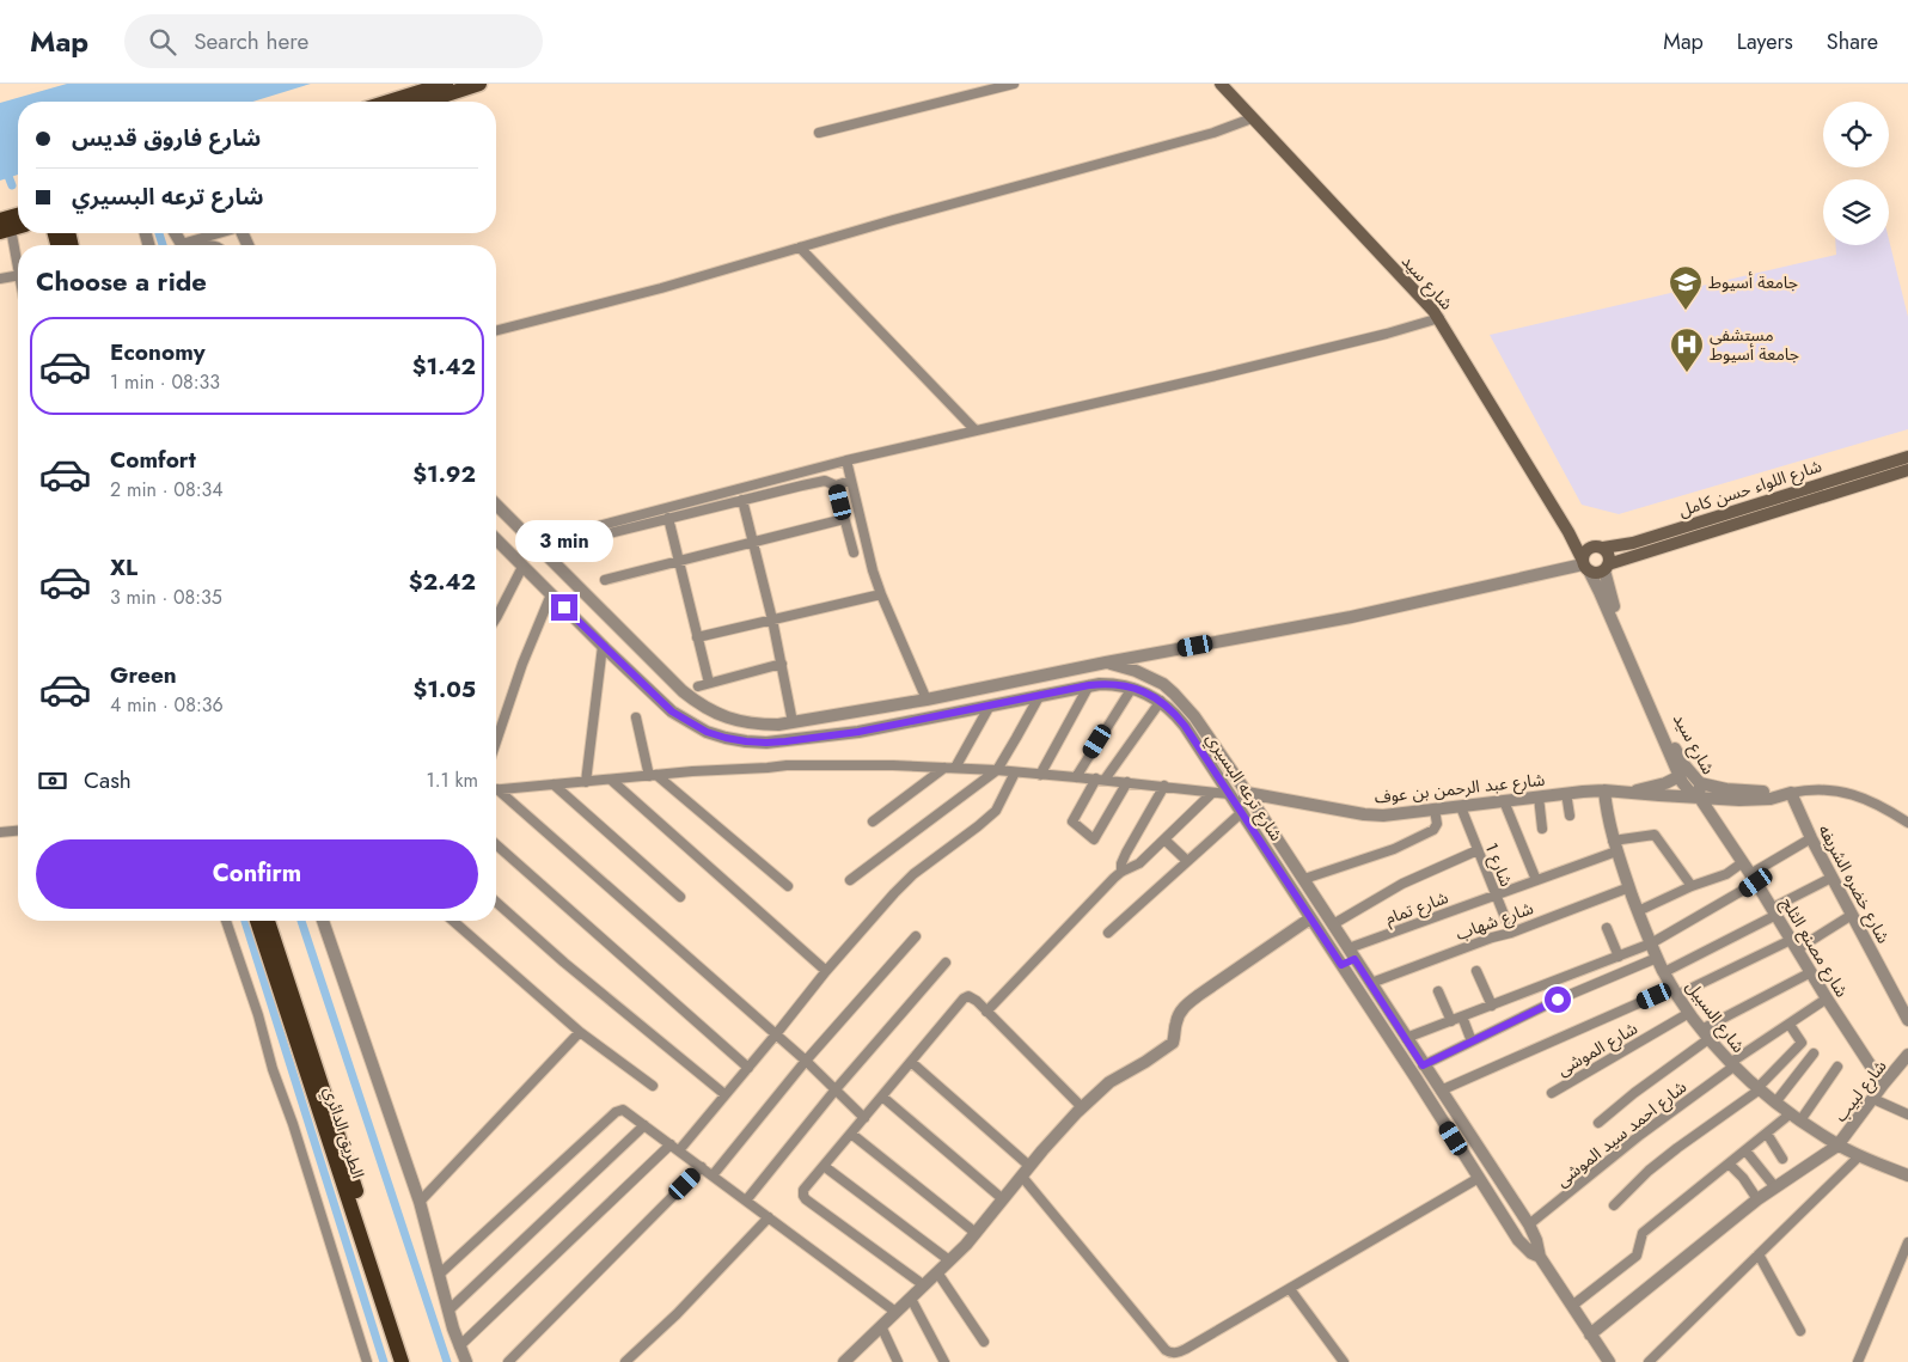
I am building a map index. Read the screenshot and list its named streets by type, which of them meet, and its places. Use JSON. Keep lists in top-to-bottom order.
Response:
{
  "streets": {
    "highway": ["الطريق الدائري"],
    "main road": ["شارع سيد", "شارع اللواء حسن كامل"],
    "street": [
      "شارع ترعه البسيري",
      "شارع عبد الرحمن بن عوف",
      "شارع 1",
      "شارع خضره الشريفه",
      "شارع تمام",
      "شارع شهاب",
      "شارع مصنع الثلج",
      "شارع السبيل",
      "شارع الموشى",
      "شارع لبيب",
      "شارع احمد سيد الموشى"
    ]
  },
  "crossings": [
    ["شارع سيد", "شارع اللواء حسن كامل"],
    ["شارع سيد", "شارع عبد الرحمن بن عوف"],
    ["شارع سيد", "شارع مصنع الثلج"],
    ["شارع ترعه البسيري", "شارع عبد الرحمن بن عوف"],
    ["شارع ترعه البسيري", "شارع تمام"],
    ["شارع ترعه البسيري", "شارع شهاب"],
    ["شارع ترعه البسيري", "شارع احمد سيد الموشى"],
    ["شارع عبد الرحمن بن عوف", "شارع 1"],
    ["شارع عبد الرحمن بن عوف", "شارع خضره الشريفه"],
    ["شارع عبد الرحمن بن عوف", "شارع مصنع الثلج"],
    ["شارع عبد الرحمن بن عوف", "شارع السبيل"],
    ["شارع 1", "شارع تمام"],
    ["شارع 1", "شارع شهاب"],
    ["شارع تمام", "شارع السبيل"],
    ["شارع شهاب", "شارع السبيل"],
    ["شارع مصنع الثلج", "شارع لبيب"],
    ["شارع مصنع الثلج", "شارع احمد سيد الموشى"],
    ["شارع السبيل", "شارع الموشى"],
    ["شارع السبيل", "شارع لبيب"],
    ["شارع السبيل", "شارع احمد سيد الموشى"]
  ],
  "places": {
    "school or university": ["جامعة أسيوط"],
    "hospital": ["مستشفی جامعة أسيوط"]
  },
  "page": {
    "header": "Map",
    "search": "Search here",
    "nav": ["Map", "Layers", "Share"],
    "banner": ["شارع فاروق قديس", "شارع ترعه البسيري"],
    "heading": "Choose a ride",
    "list": [
      {
        "name": "Economy",
        "note": "1 min · 08:33",
        "value": "$1.42"
      },
      {
        "name": "Comfort",
        "note": "2 min · 08:34",
        "value": "$1.92"
      },
      {
        "name": "XL",
        "note": "3 min · 08:35",
        "value": "$2.42"
      },
      {
        "name": "Green",
        "note": "4 min · 08:36",
        "value": "$1.05"
      }
    ],
    "bubble": "3 min",
    "pay": ["Cash", "1.1 km"],
    "buttons": "Confirm"
  }
}
